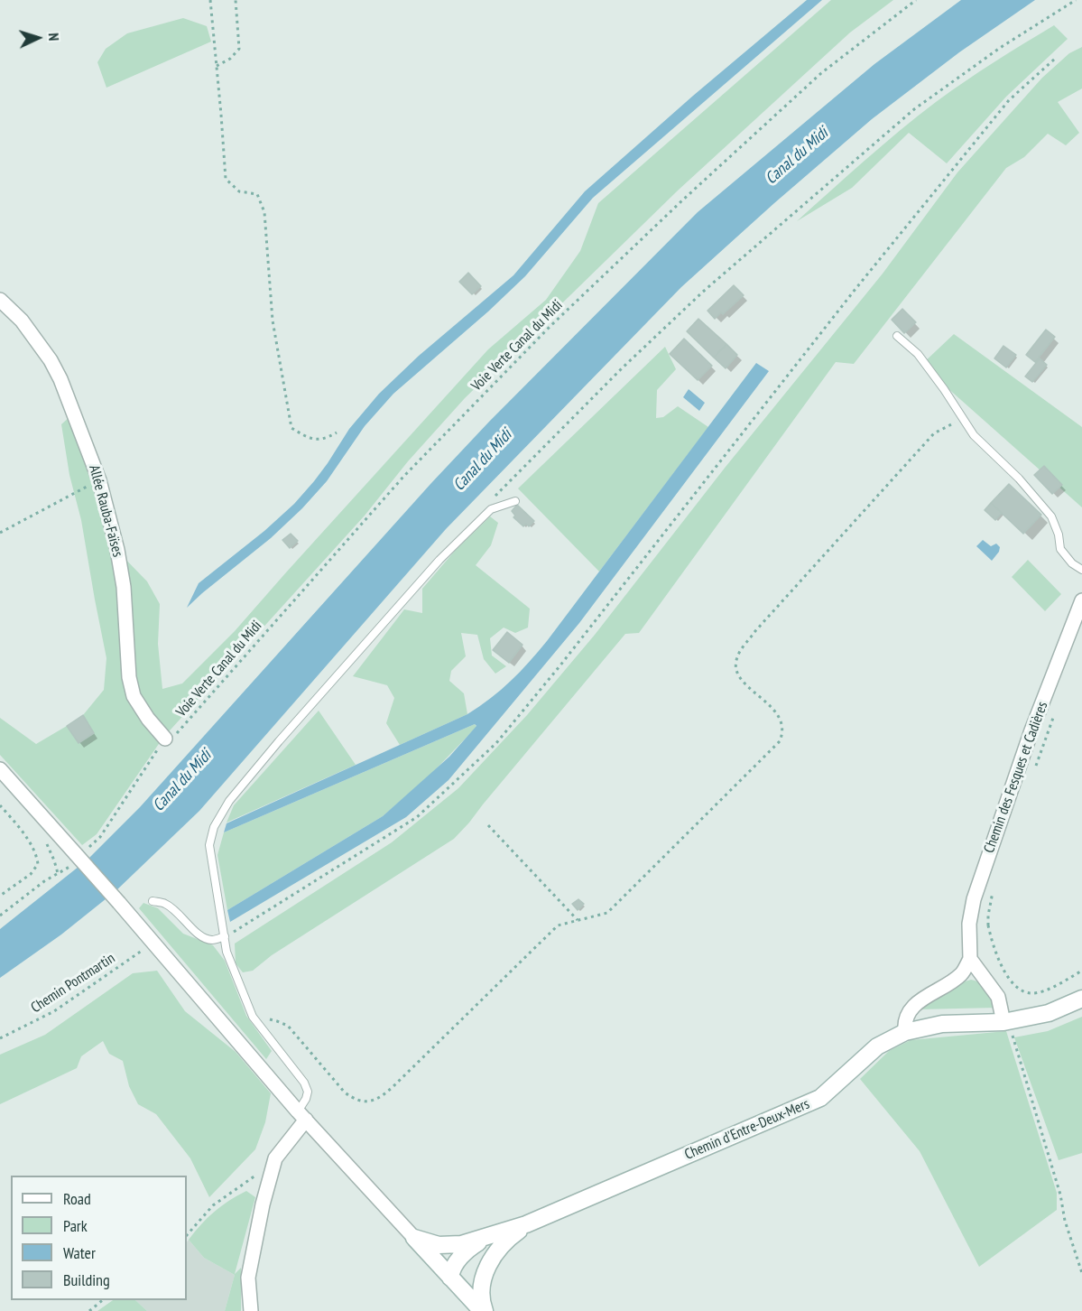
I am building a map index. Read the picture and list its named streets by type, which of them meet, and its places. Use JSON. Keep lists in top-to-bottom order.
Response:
{
  "streets": {
    "street": ["Allée Rauba-Faïses", "Chemin des Fesques et Cadières", "Chemin d'Entre-Deux-Mers"],
    "path": ["Voie Verte Canal du Midi", "Chemin Pontmartin"]
  },
  "crossings": [
    ["Voie Verte Canal du Midi", "Allée Rauba-Faïses"]
  ],
  "water": ["Canal du Midi"],
  "legend": [
    "Road",
    "Park",
    "Water",
    "Building"
  ],
  "north": "right"
}
